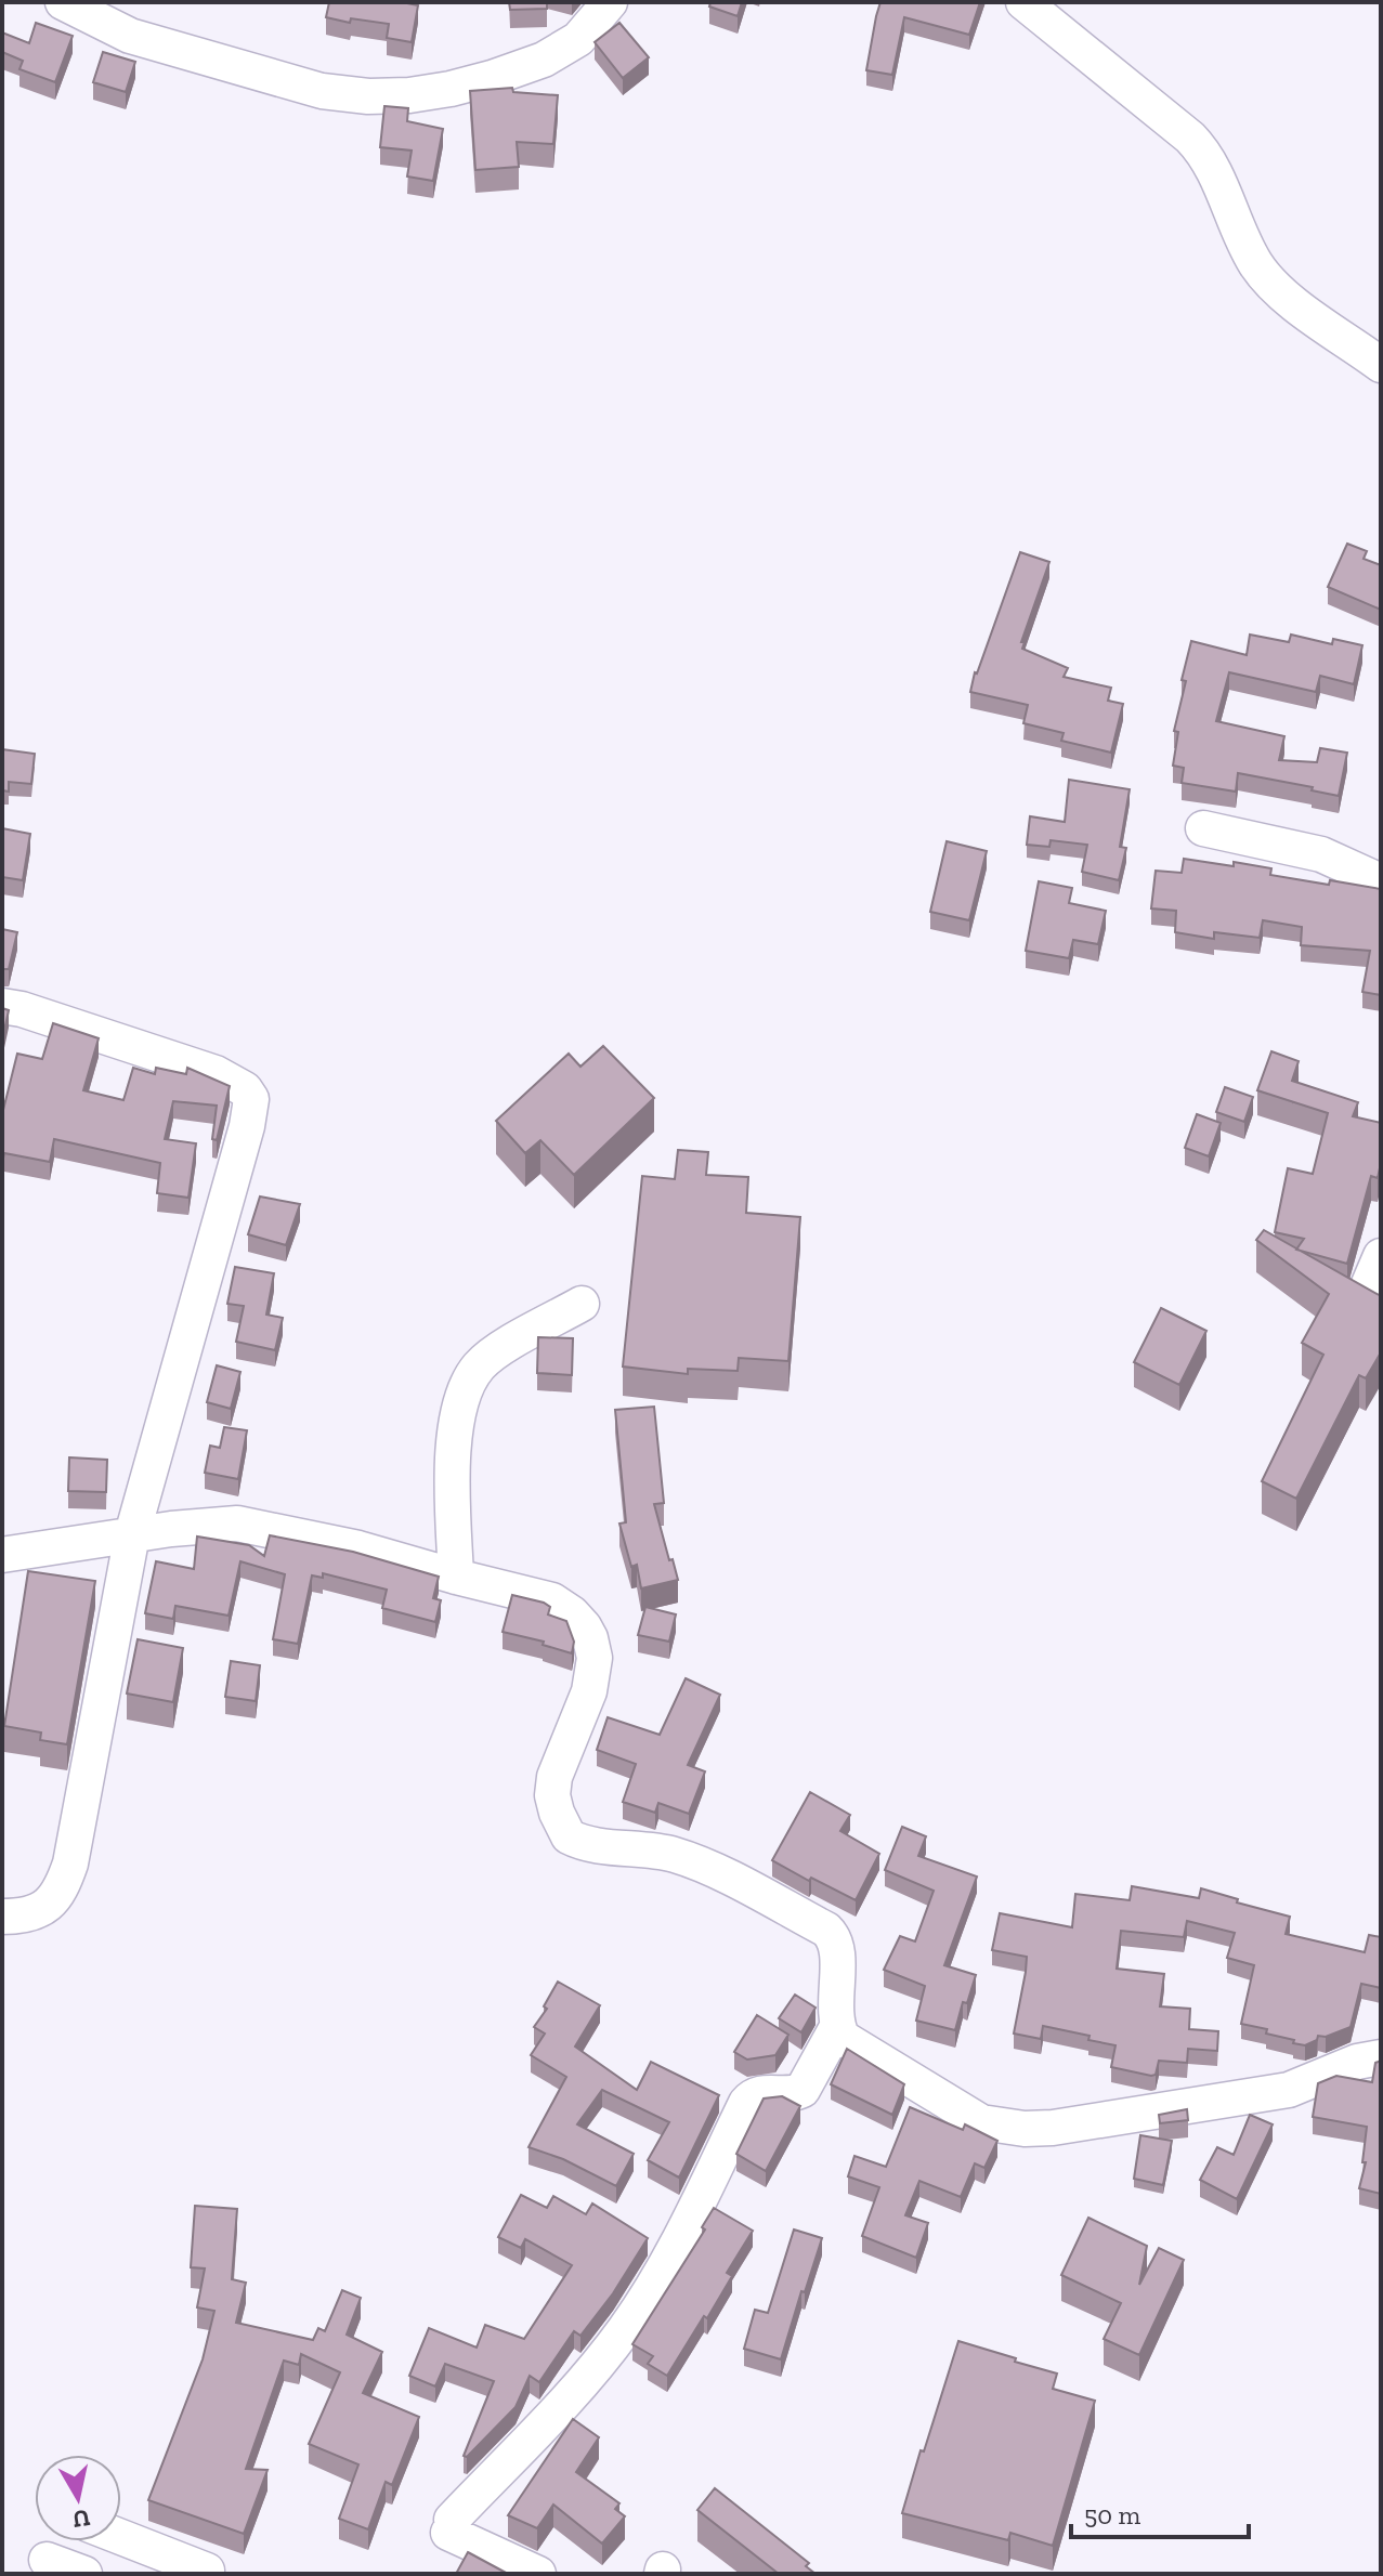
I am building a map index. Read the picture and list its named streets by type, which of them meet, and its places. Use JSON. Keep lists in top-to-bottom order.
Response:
{
  "scale_bar": "50 m",
  "north": "bottom"
}
